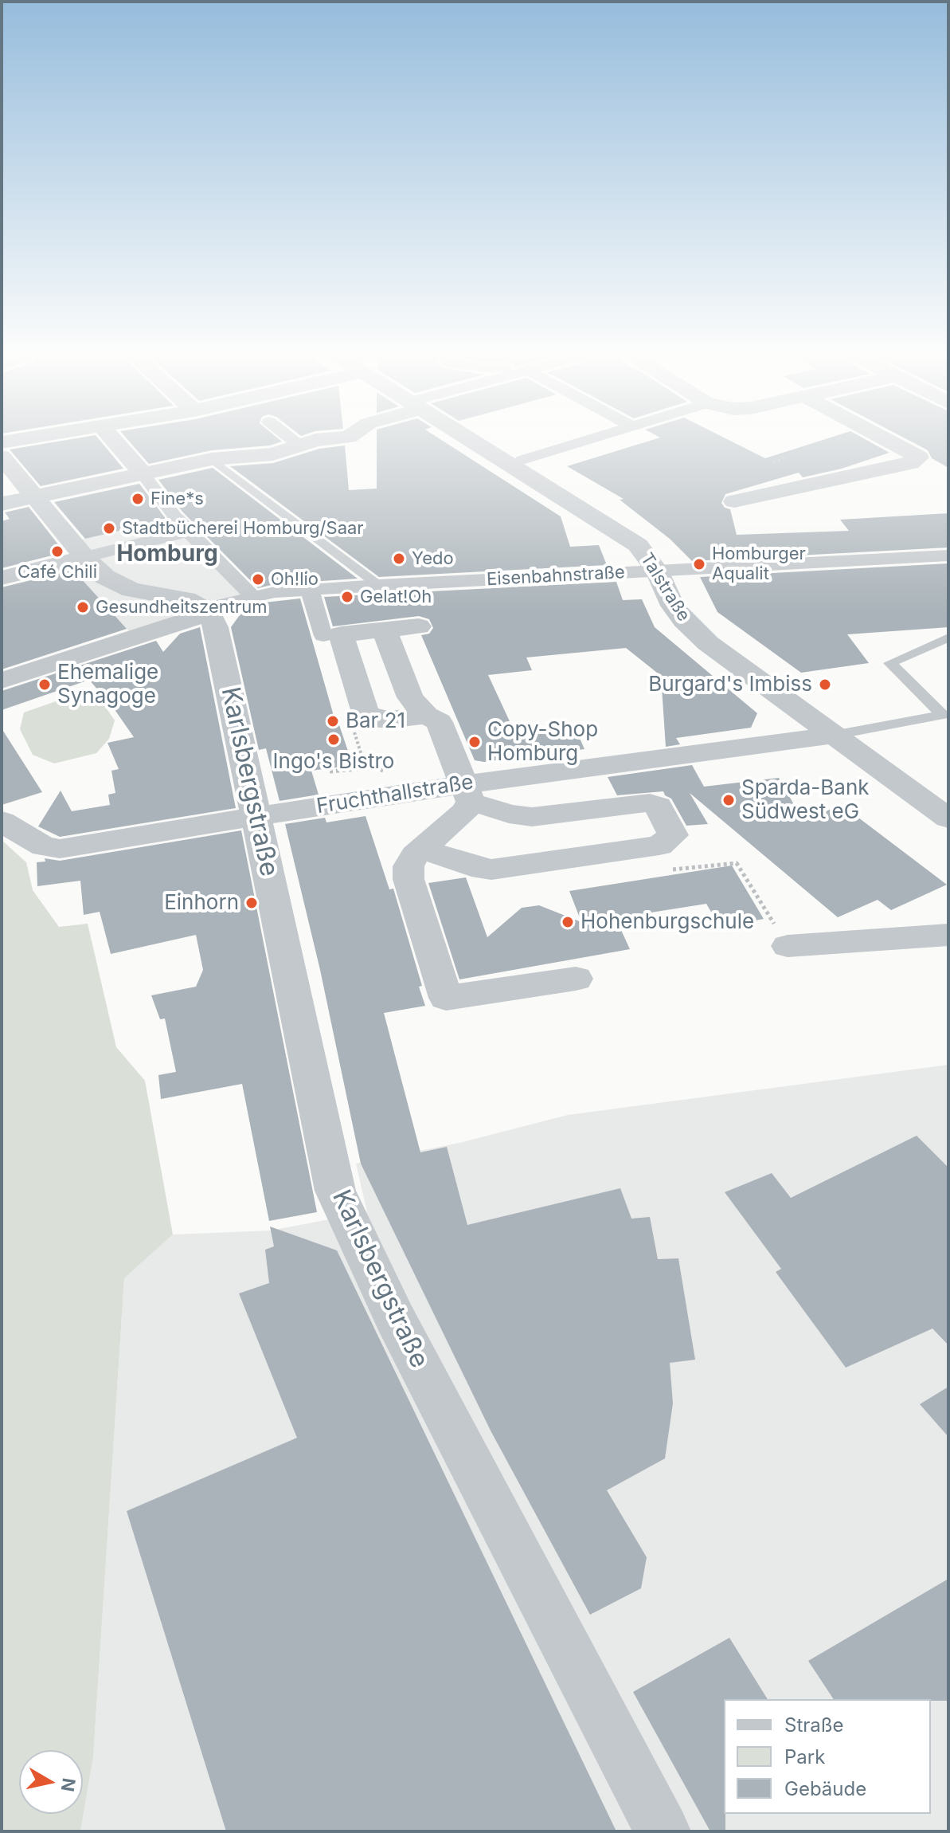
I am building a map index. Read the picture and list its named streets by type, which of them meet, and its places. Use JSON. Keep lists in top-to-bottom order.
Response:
{
  "streets": {
    "street": [
      "Eisenbahnstraße",
      "Talstraße",
      "Karlsbergstraße",
      "Fruchthallstraße"
    ]
  },
  "crossings": [
    ["Eisenbahnstraße", "Talstraße"],
    ["Eisenbahnstraße", "Karlsbergstraße"],
    ["Talstraße", "Fruchthallstraße"],
    ["Karlsbergstraße", "Fruchthallstraße"]
  ],
  "districts": ["Homburg"],
  "places": [
    "Fine*s",
    "Stadtbücherei Homburg/Saar",
    "Café Chili",
    "Yedo",
    "Homburger Aqualit",
    "Oh!lio",
    "Gelat!Oh",
    "Gesundheitszentrum",
    "Ehemalige Synagoge",
    "Burgard's Imbiss",
    "Bar 21",
    "Ingo's Bistro",
    "Copy-Shop Homburg",
    "Sparda-Bank Südwest eG",
    "Einhorn",
    "Hohenburgschule"
  ],
  "legend": ["Straße", "Park", "Gebäude"],
  "north": "right"
}
